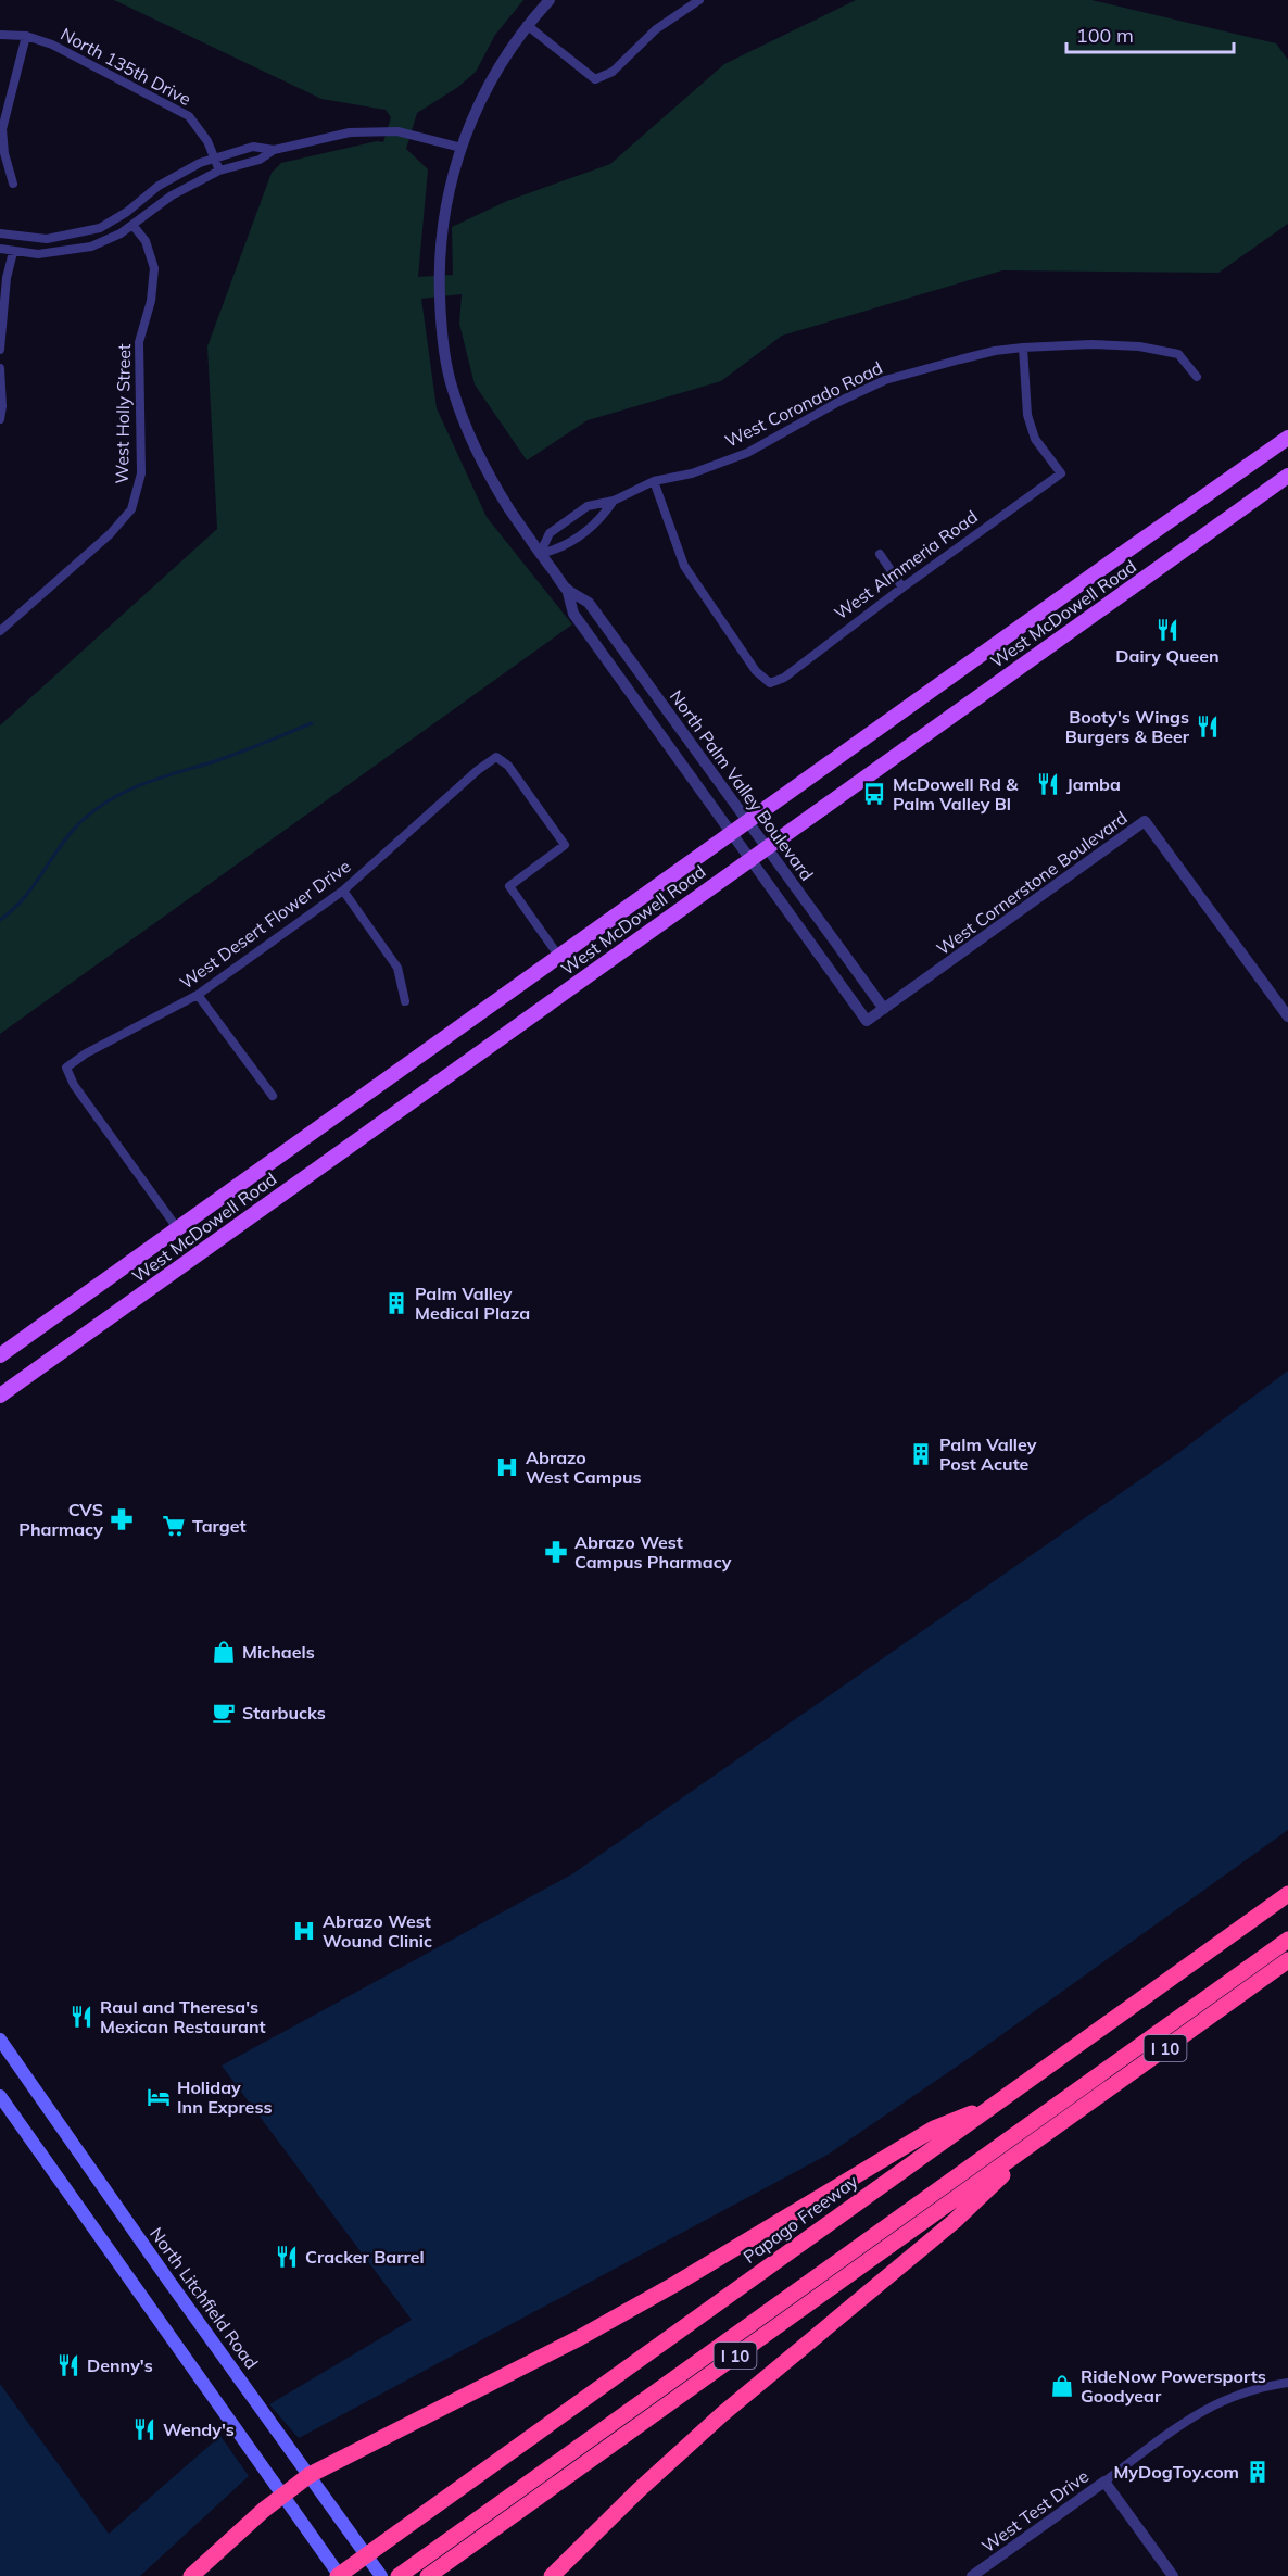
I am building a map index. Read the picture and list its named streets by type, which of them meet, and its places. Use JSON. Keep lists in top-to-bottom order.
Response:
{
  "streets": {
    "highway": ["I 10", "Papago Freeway"],
    "main road": ["West McDowell Road", "North Litchfield Road"],
    "street": [
      "North 135th Drive",
      "West Coronado Road",
      "West Holly Street",
      "West Almmeria Road",
      "North Palm Valley Boulevard",
      "West Cornerstone Boulevard",
      "West Desert Flower Drive",
      "West Test Drive"
    ]
  },
  "crossings": [
    ["West Coronado Road", "West Almmeria Road"],
    ["West Coronado Road", "North Palm Valley Boulevard"],
    ["West McDowell Road", "North Palm Valley Boulevard"],
    ["West McDowell Road", "West Desert Flower Drive"],
    ["North Palm Valley Boulevard", "West Cornerstone Boulevard"]
  ],
  "places": {
    "restaurant": [
      "Dairy Queen",
      "Booty's Wings Burgers & Beer",
      "Jamba",
      "Raul and Theresa's Mexican Restaurant",
      "Cracker Barrel",
      "Denny's",
      "Wendy's"
    ],
    "bus stop": ["McDowell Rd & Palm Valley Bl"],
    "building": ["Palm Valley Medical Plaza", "Palm Valley Post Acute", "MyDogToy.com"],
    "hospital": ["Abrazo West Campus", "Abrazo West Wound Clinic"],
    "pharmacy": ["CVS Pharmacy", "Abrazo West Campus Pharmacy"],
    "supermarket": ["Target"],
    "shop": ["Michaels", "RideNow Powersports Goodyear"],
    "cafe": ["Starbucks"],
    "hotel": ["Holiday Inn Express"]
  },
  "scale_bar": "100 m"
}
